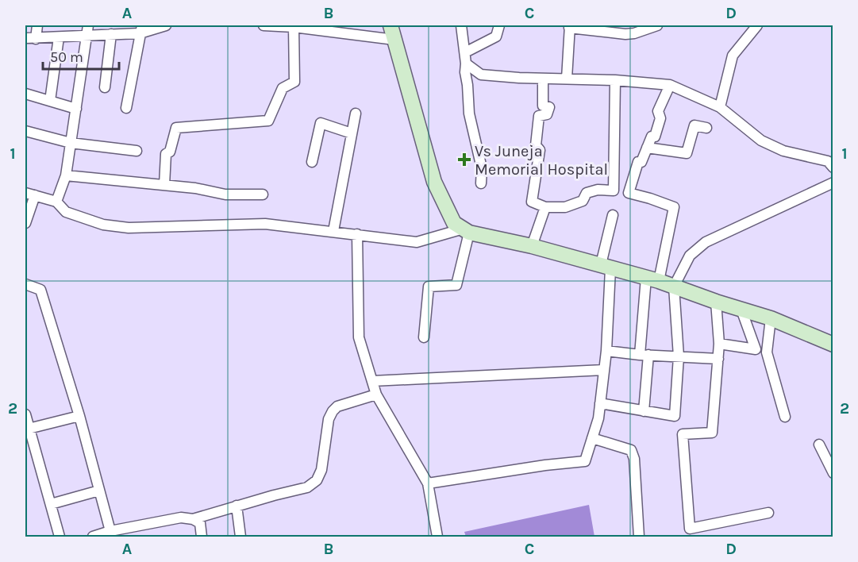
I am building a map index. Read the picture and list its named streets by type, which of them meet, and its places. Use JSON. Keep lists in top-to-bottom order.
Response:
{
  "places": {
    "health": ["Vs Juneja Memorial Hospital"]
  },
  "scale_bar": "50 m",
  "grid": {
    "columns": [
      "A",
      "B",
      "C",
      "D"
    ],
    "rows": ["1", "2"]
  }
}
